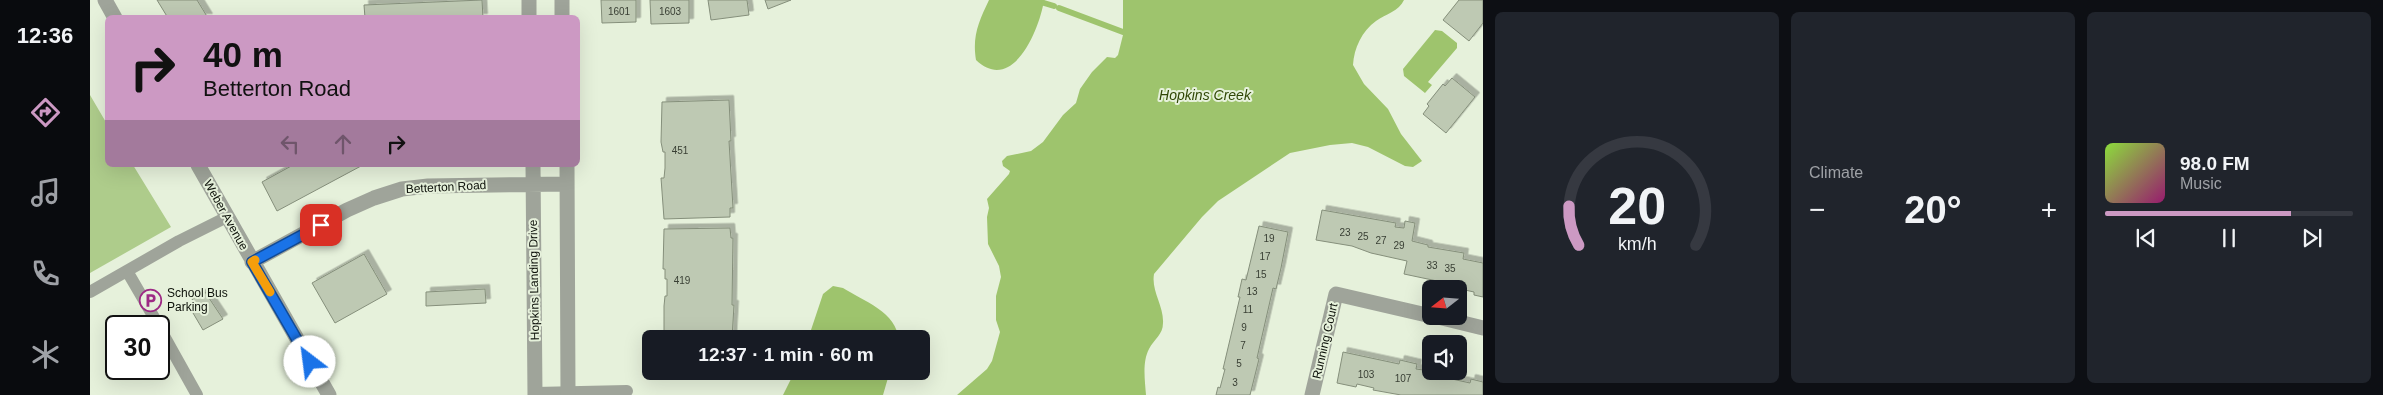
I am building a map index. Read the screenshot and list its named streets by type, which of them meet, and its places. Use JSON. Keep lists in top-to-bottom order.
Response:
{
  "streets": {
    "street": [
      "Betterton Road",
      "Weber Avenue",
      "Hopkins Landing Drive",
      "Running Court"
    ]
  },
  "crossings": [
    ["Betterton Road", "Weber Avenue"],
    ["Betterton Road", "Hopkins Landing Drive"]
  ],
  "water": ["Hopkins Creek"],
  "places": {
    "parking": ["School Bus Parking"]
  },
  "house_numbers": [
    "1601",
    "1603",
    "451",
    "23",
    "25",
    "19",
    "27",
    "29",
    "17",
    "33",
    "35",
    "15",
    "419",
    "13",
    "11",
    "9",
    "7",
    "5",
    "103",
    "107",
    "3"
  ],
  "north": "left",
  "page": {
    "tabs": "12:36",
    "tile": "Climate",
    "turn": ["40 m", "Betterton Road"],
    "song": ["98.0 FM", "Music"],
    "heat": ["−", "20°", "+"],
    "limit": "30",
    "trip": "12:37 · 1 min · 60 m",
    "gauge": ["20", "km/h"]
  }
}
